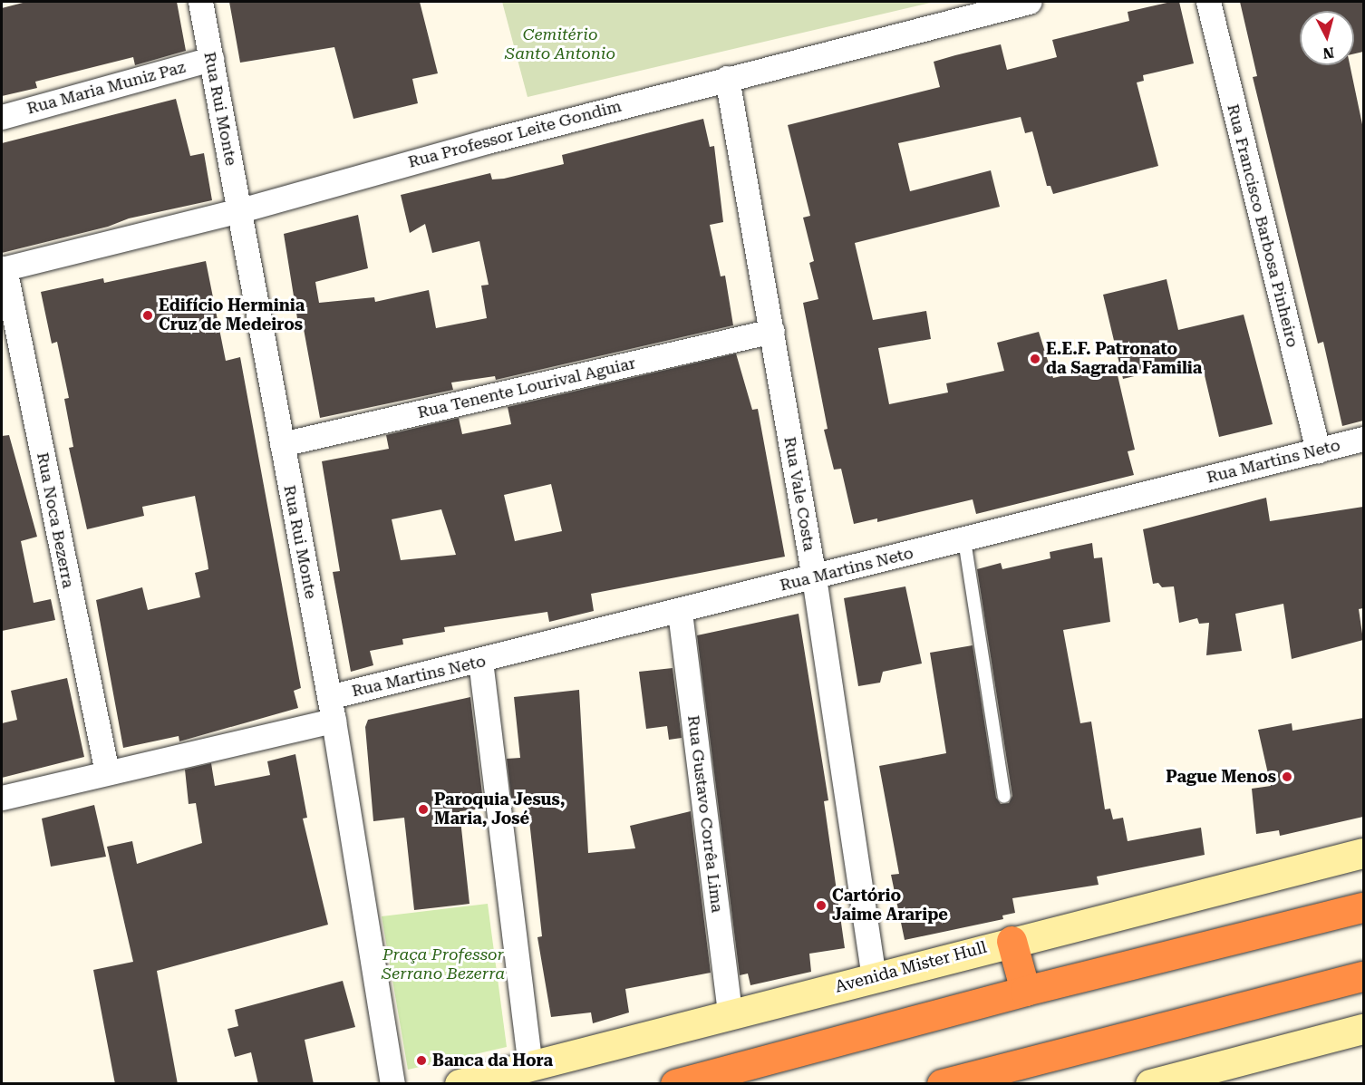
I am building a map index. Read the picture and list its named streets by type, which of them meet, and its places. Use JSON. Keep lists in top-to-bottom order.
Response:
{
  "streets": {
    "main road": ["Avenida Mister Hull"],
    "street": [
      "Rua Maria Muniz Paz",
      "Rua Rui Monte",
      "Rua Professor Leite Gondim",
      "Rua Francisco Barbosa Pinheiro",
      "Rua Tenente Lourival Aguiar",
      "Rua Martins Neto",
      "Rua Vale Costa",
      "Rua Noca Bezerra",
      "Rua Gustavo Corrêa Lima"
    ]
  },
  "crossings": [
    ["Rua Maria Muniz Paz", "Rua Rui Monte"],
    ["Rua Rui Monte", "Rua Professor Leite Gondim"],
    ["Rua Rui Monte", "Rua Tenente Lourival Aguiar"],
    ["Rua Rui Monte", "Rua Martins Neto"],
    ["Rua Professor Leite Gondim", "Rua Vale Costa"],
    ["Rua Professor Leite Gondim", "Rua Noca Bezerra"],
    ["Rua Francisco Barbosa Pinheiro", "Rua Martins Neto"],
    ["Rua Tenente Lourival Aguiar", "Rua Vale Costa"],
    ["Rua Martins Neto", "Rua Vale Costa"],
    ["Rua Martins Neto", "Rua Noca Bezerra"],
    ["Rua Martins Neto", "Rua Gustavo Corrêa Lima"],
    ["Rua Vale Costa", "Avenida Mister Hull"],
    ["Rua Gustavo Corrêa Lima", "Avenida Mister Hull"]
  ],
  "parks": ["Cemitério Santo Antonio", "Praça Professor Serrano Bezerra"],
  "places": [
    "Edifício Herminia Cruz de Medeiros",
    "E.E.F. Patronato da Sagrada Familia",
    "Pague Menos",
    "Paroquia Jesus, Maria, José",
    "Cartório Jaime Araripe",
    "Banca da Hora"
  ],
  "north": "bottom"
}
